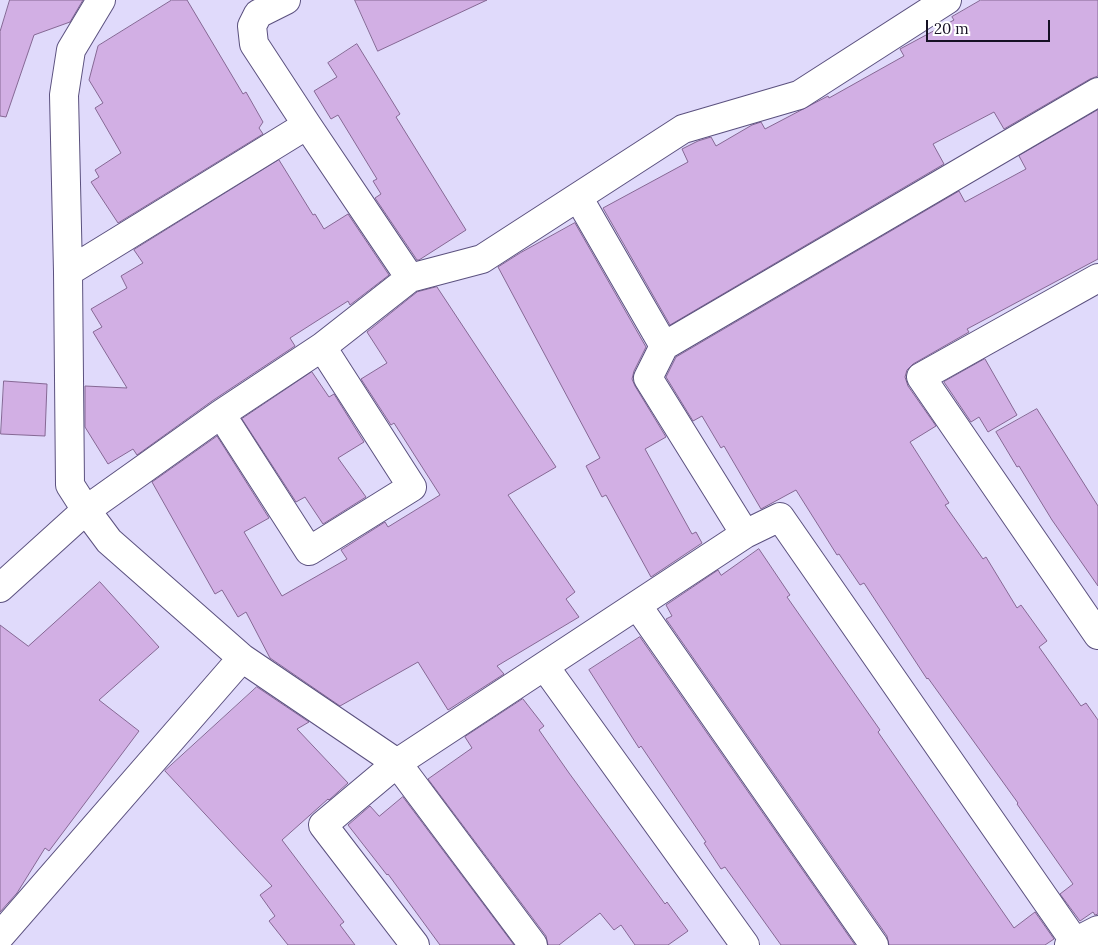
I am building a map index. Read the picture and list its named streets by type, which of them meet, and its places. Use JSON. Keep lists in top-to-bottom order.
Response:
{
  "scale_bar": "20 m"
}
